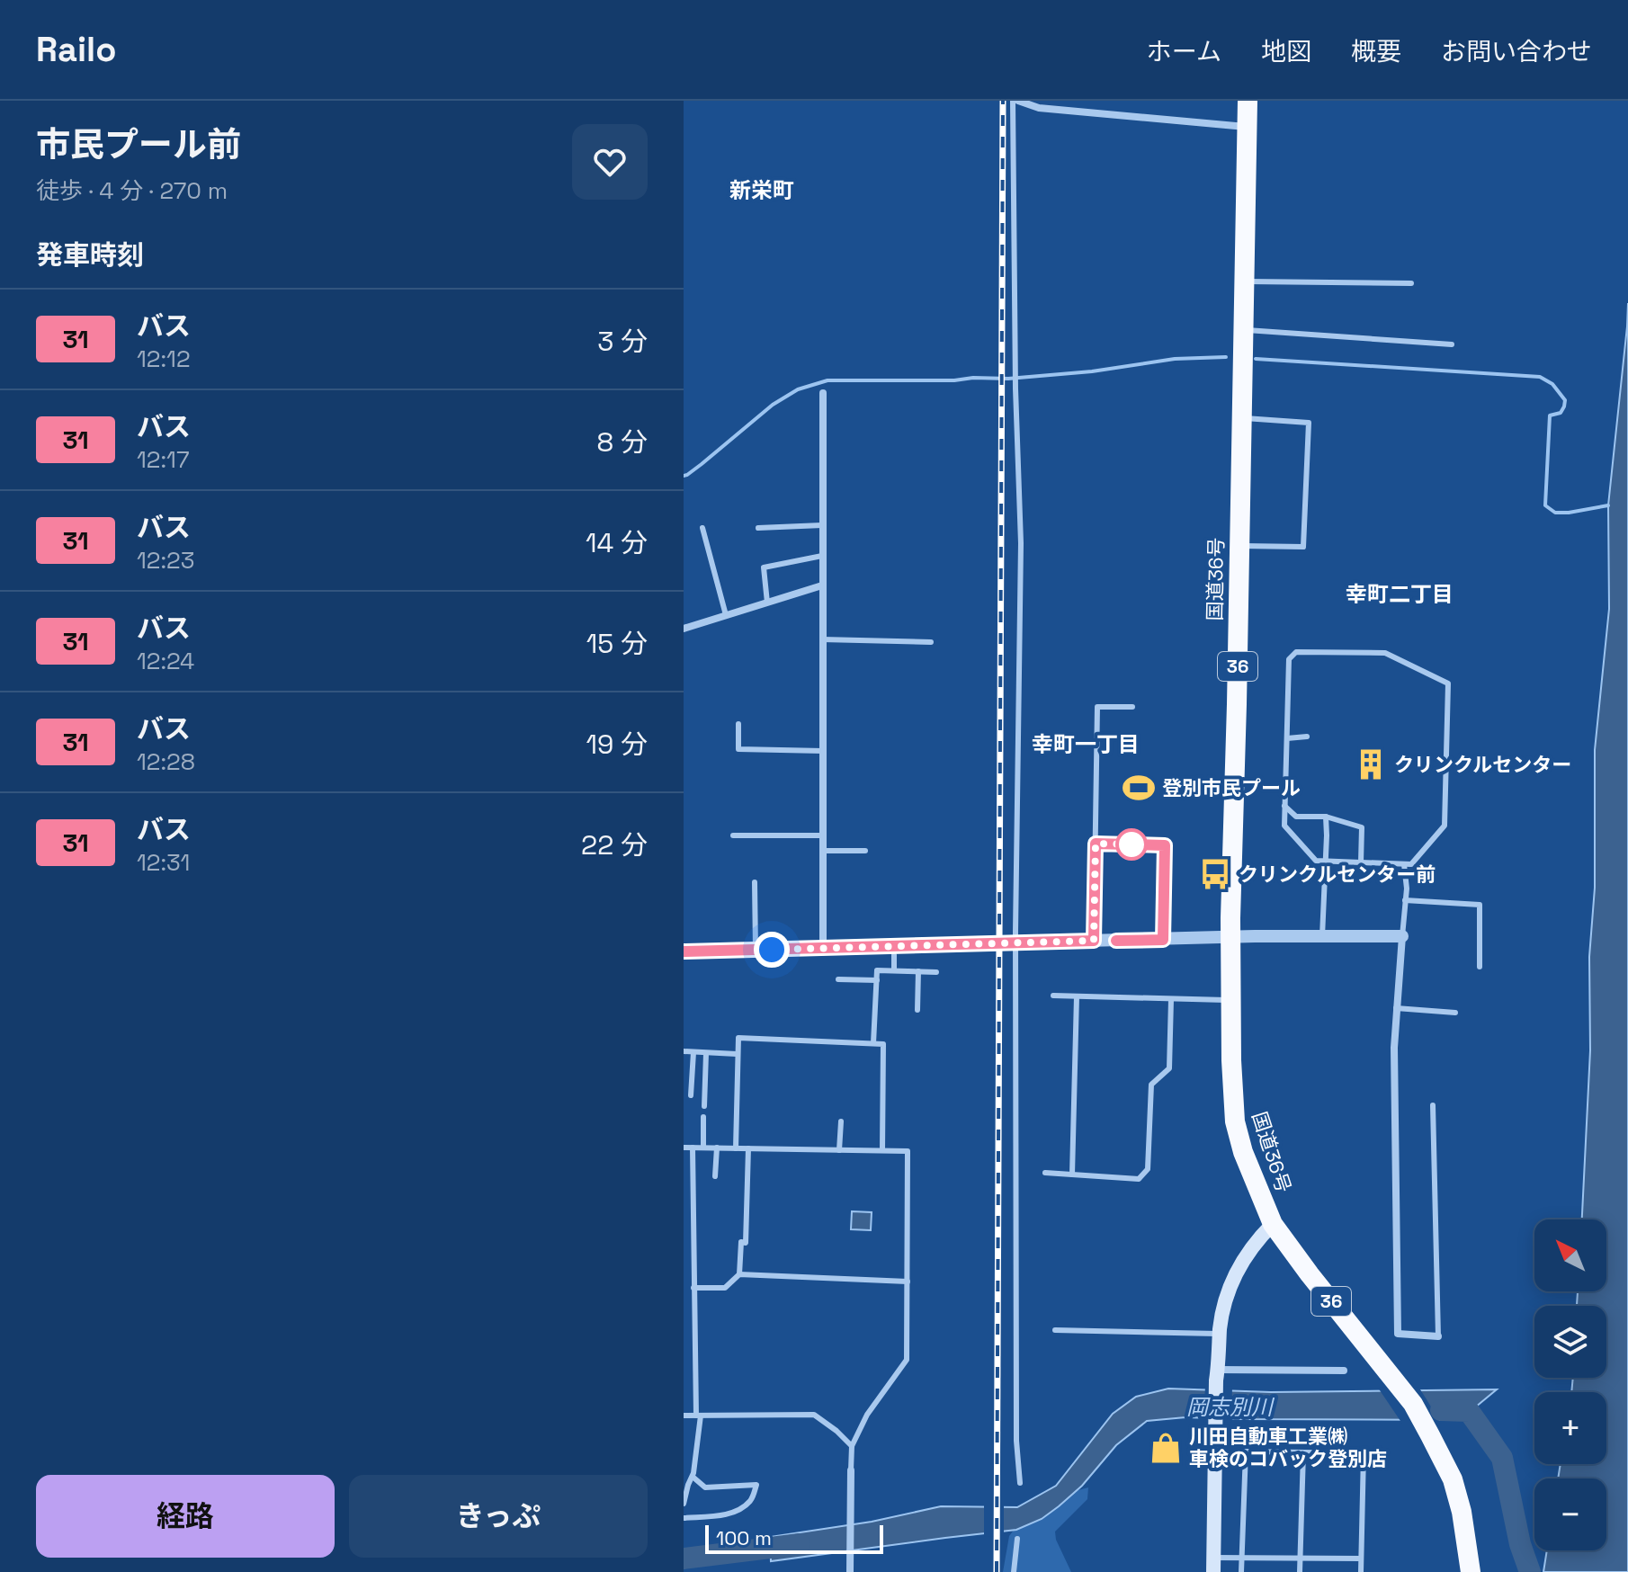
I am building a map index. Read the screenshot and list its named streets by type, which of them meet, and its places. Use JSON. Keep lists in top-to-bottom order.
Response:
{
  "streets": {
    "highway": ["国道36号", "36"]
  },
  "crossings": [
    ["国道36号", "36"]
  ],
  "districts": ["新栄町", "幸町二丁目", "幸町一丁目"],
  "water": ["岡志別川"],
  "places": {
    "building": ["クリンクルセンター"],
    "sports": ["登別市民プール"],
    "bus stop": ["クリンクルセンター前"],
    "shop": ["川田自動車工業㈱ 車検のコバック登別店"]
  },
  "lines": ["bus line 31"],
  "scale_bar": "100 m",
  "north": "top left",
  "page": {
    "header": "Railo",
    "nav": [
      "ホーム",
      "地図",
      "概要",
      "お問い合わせ"
    ],
    "heading": [
      ["市民プール前", "徒歩 · 4 分 · 270 m"],
      "発車時刻"
    ],
    "list": [
      {
        "mark": "31",
        "name": "バス",
        "note": "12:12",
        "value": "3 分"
      },
      {
        "mark": "31",
        "name": "バス",
        "note": "12:17",
        "value": "8 分"
      },
      {
        "mark": "31",
        "name": "バス",
        "note": "12:23",
        "value": "14 分"
      },
      {
        "mark": "31",
        "name": "バス",
        "note": "12:24",
        "value": "15 分"
      },
      {
        "mark": "31",
        "name": "バス",
        "note": "12:28",
        "value": "19 分"
      },
      {
        "mark": "31",
        "name": "バス",
        "note": "12:31",
        "value": "22 分"
      }
    ],
    "map_buttons": ["+", "−"],
    "buttons": ["経路", "きっぷ"],
    "scale": "100 m"
  }
}
